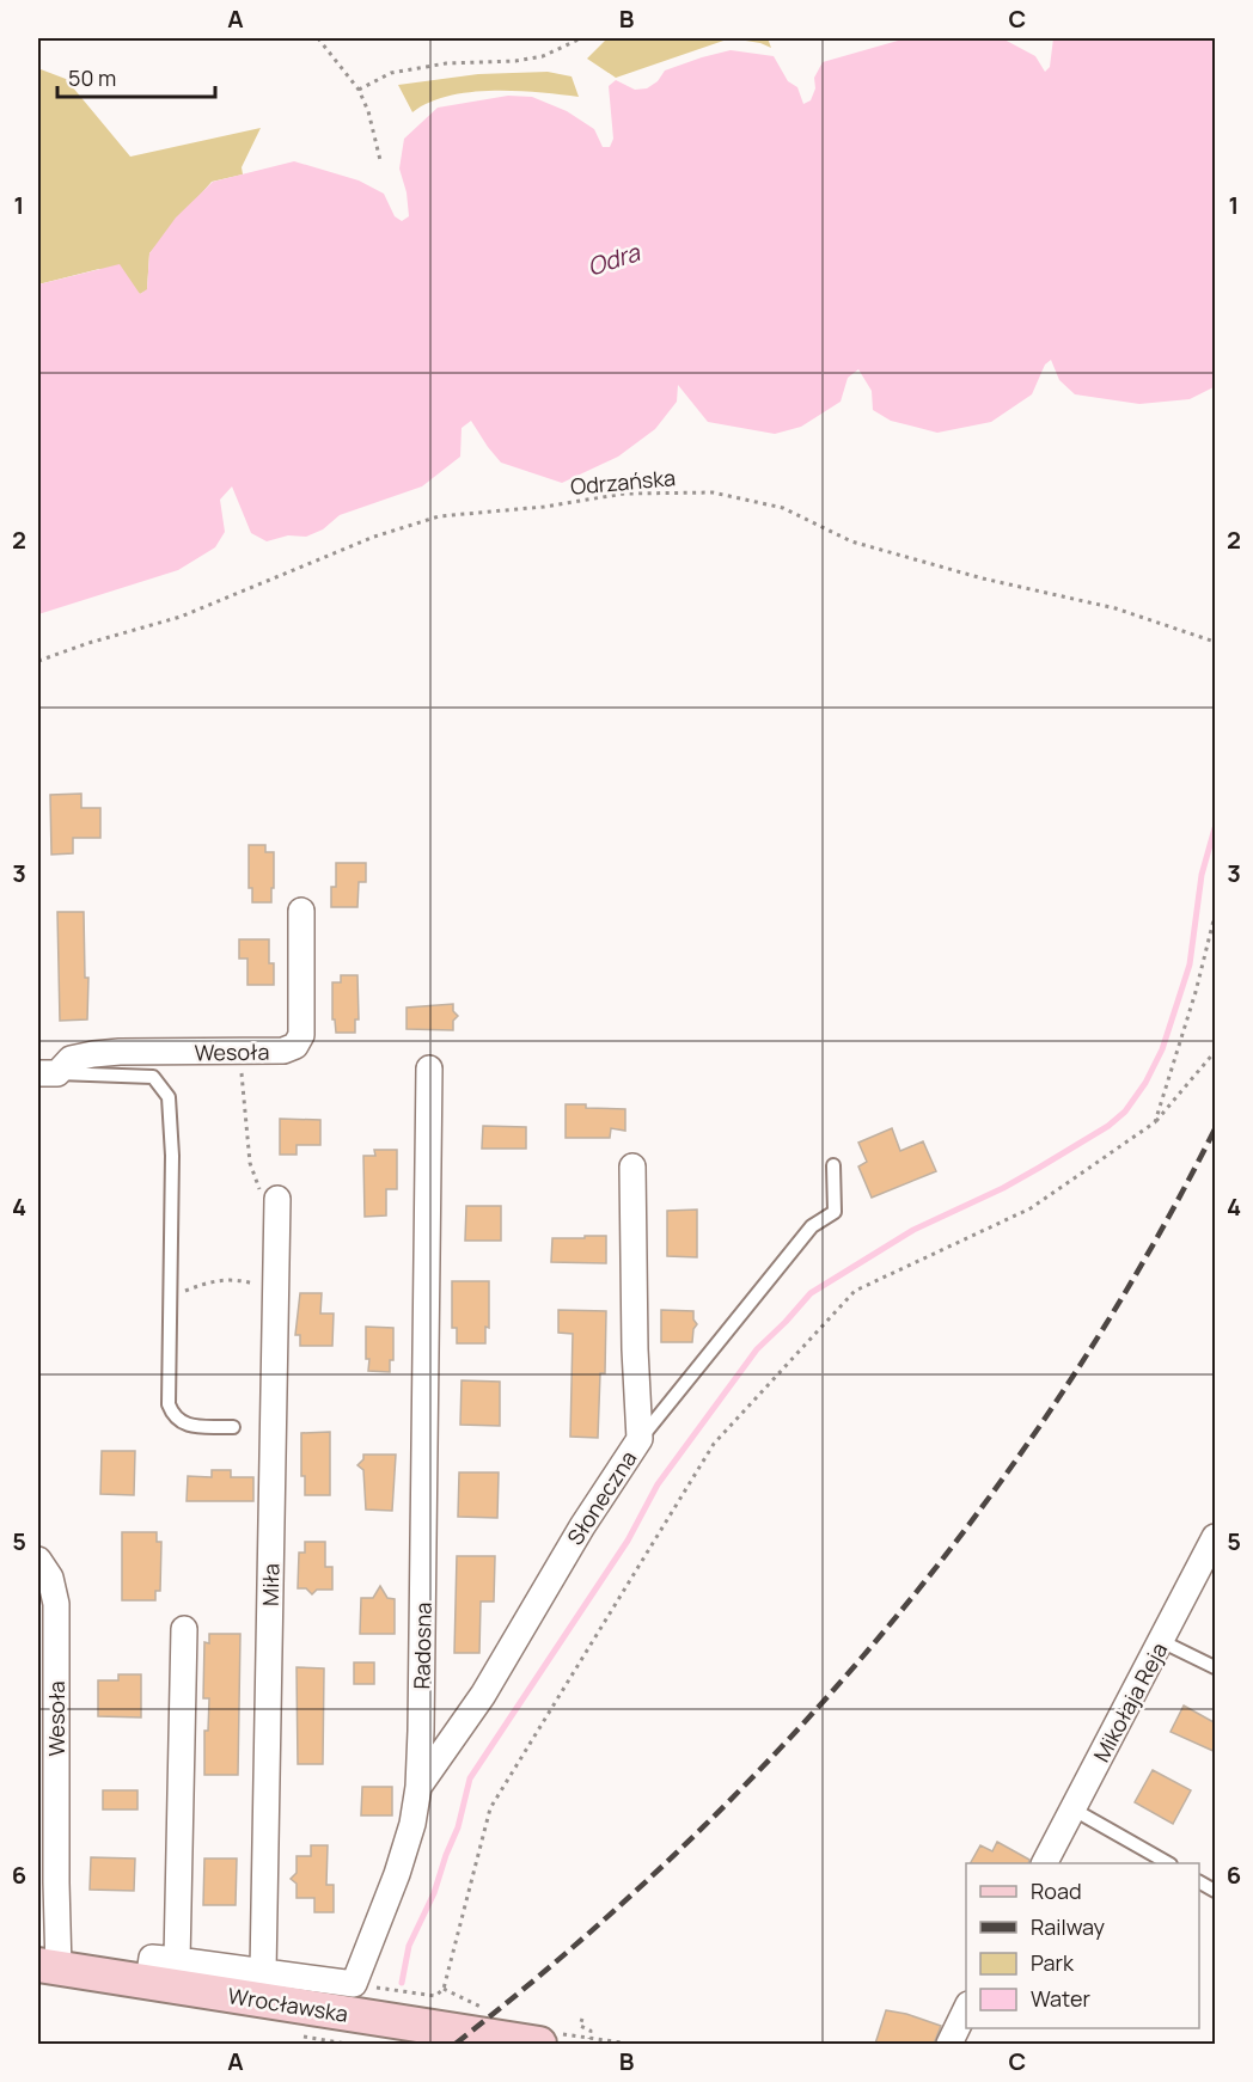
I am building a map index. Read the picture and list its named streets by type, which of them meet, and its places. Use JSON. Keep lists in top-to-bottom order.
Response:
{
  "streets": {
    "main road": ["Wrocławska"],
    "street": [
      "Wesoła",
      "Słoneczna",
      "Miła",
      "Radosna",
      "Mikołaja Reja"
    ],
    "path": ["Odrzańska"]
  },
  "crossings": [
    ["Wesoła", "Wrocławska"],
    ["Słoneczna", "Radosna"]
  ],
  "water": ["Odra"],
  "legend": [
    "Road",
    "Railway",
    "Park",
    "Water"
  ],
  "scale_bar": "50 m",
  "grid": {
    "columns": ["A", "B", "C"],
    "rows": [
      "1",
      "2",
      "3",
      "4",
      "5",
      "6"
    ]
  }
}
